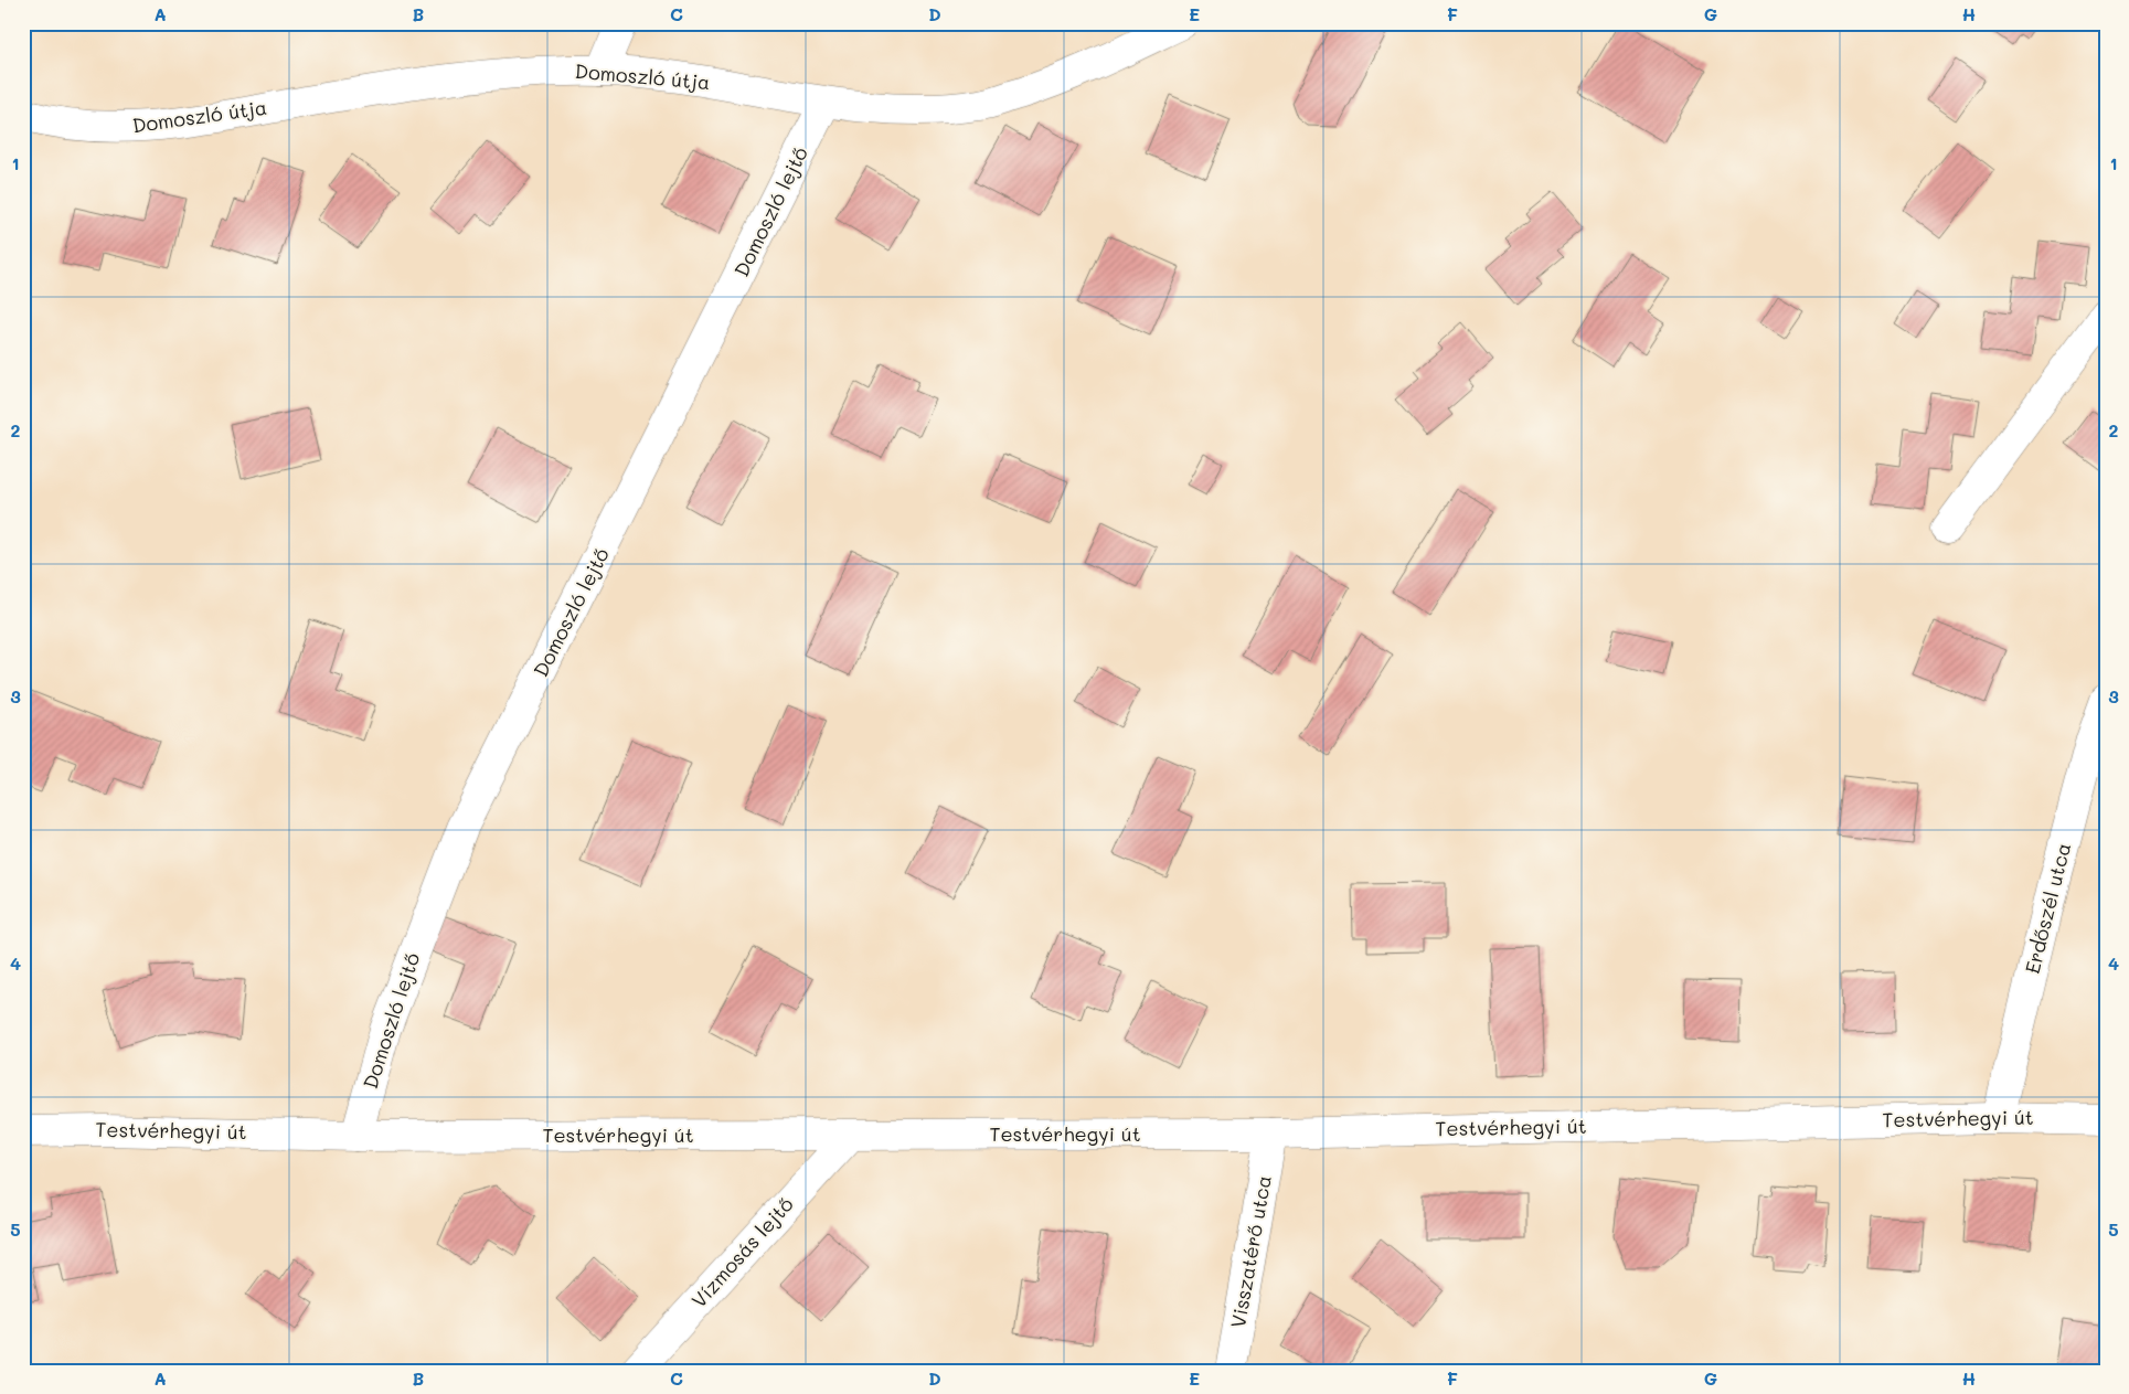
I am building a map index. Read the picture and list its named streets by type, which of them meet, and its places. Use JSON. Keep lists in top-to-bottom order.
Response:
{
  "streets": {
    "street": [
      "Domoszló útja",
      "Domoszló lejtő",
      "Erdőszél utca",
      "Testvérhegyi út",
      "Visszatérő utca",
      "Vízmosás lejtő"
    ]
  },
  "crossings": [
    ["Domoszló útja", "Domoszló lejtő"],
    ["Domoszló lejtő", "Testvérhegyi út"],
    ["Erdőszél utca", "Testvérhegyi út"],
    ["Testvérhegyi út", "Visszatérő utca"],
    ["Testvérhegyi út", "Vízmosás lejtő"]
  ],
  "grid": {
    "columns": [
      "A",
      "B",
      "C",
      "D",
      "E",
      "F",
      "G",
      "H"
    ],
    "rows": [
      "1",
      "2",
      "3",
      "4",
      "5"
    ]
  }
}
